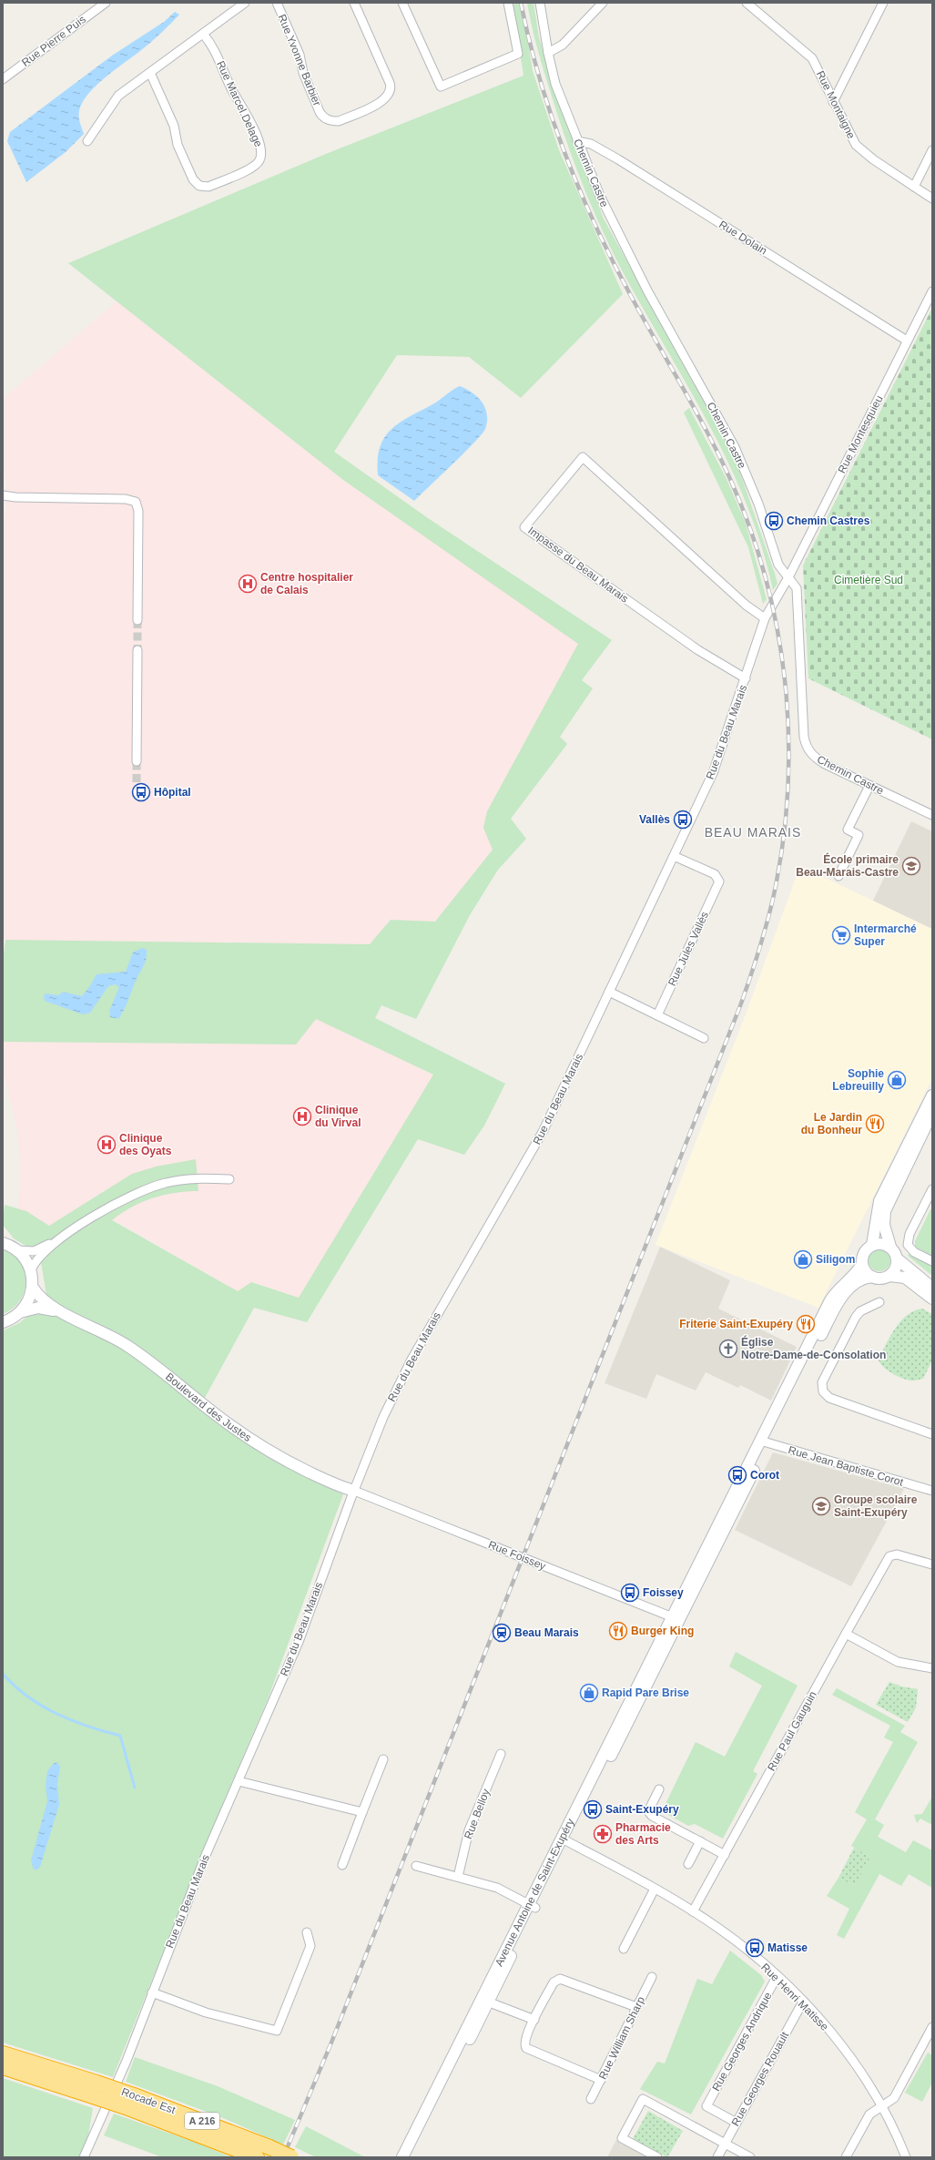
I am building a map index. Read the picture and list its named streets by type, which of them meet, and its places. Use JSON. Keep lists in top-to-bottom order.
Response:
{
  "streets": {
    "highway": ["Rocade Est", "A 216"],
    "main road": ["Boulevard des Justes", "Avenue Antoine de Saint-Exupéry"],
    "street": [
      "Rue Pierre Puis",
      "Rue Yvonne Barbier",
      "Rue Marcel Delage",
      "Rue Montaigne",
      "Chemin Castre",
      "Rue Dolain",
      "Rue Montesquieu",
      "Impasse du Beau Marais",
      "Rue du Beau Marais",
      "Rue Jules Vallès",
      "Rue Jean Baptiste Corot",
      "Rue Foissey",
      "Rue Paul Gauguin",
      "Rue Belloy",
      "Rue Henri Matisse",
      "Rue William Sharp",
      "Rue Georges Andrique",
      "Rue Georges Rouault"
    ]
  },
  "crossings": [
    ["Chemin Castre", "Rue Dolain"],
    ["Chemin Castre", "Rue Montesquieu"],
    ["Chemin Castre", "Rue du Beau Marais"],
    ["Rue Dolain", "Rue Montesquieu"],
    ["Rue Montesquieu", "Rue du Beau Marais"],
    ["Impasse du Beau Marais", "Rue du Beau Marais"],
    ["Rue du Beau Marais", "Rue Jules Vallès"],
    ["Rue du Beau Marais", "Boulevard des Justes"],
    ["Rue du Beau Marais", "Rue Foissey"],
    ["Boulevard des Justes", "Rue Foissey"],
    ["Rue Jean Baptiste Corot", "Avenue Antoine de Saint-Exupéry"],
    ["Rue Foissey", "Avenue Antoine de Saint-Exupéry"],
    ["Rue Paul Gauguin", "Rue Henri Matisse"],
    ["Avenue Antoine de Saint-Exupéry", "Rue Henri Matisse"],
    ["Rue Henri Matisse", "Rue Georges Andrique"],
    ["Rue Henri Matisse", "Rue Georges Rouault"],
    ["Rue Georges Andrique", "Rue Georges Rouault"]
  ],
  "districts": ["BEAU MARAIS"],
  "parks": ["Cimetière Sud"],
  "places": {
    "bus stop": [
      "Chemin Castres",
      "Hôpital",
      "Vallès",
      "Corot",
      "Foissey",
      "Saint-Exupéry",
      "Matisse"
    ],
    "hospital": ["Centre hospitalier de Calais", "Clinique du Virval", "Clinique des Oyats"],
    "school or university": ["École primaire Beau-Marais-Castre", "Groupe scolaire Saint-Exupéry"],
    "supermarket": ["Intermarché Super"],
    "shop": ["Sophie Lebreuilly", "Siligom", "Rapid Pare Brise"],
    "restaurant": ["Le Jardin du Bonheur", "Friterie Saint-Exupéry", "Burger King"],
    "church": ["Église Notre-Dame-de-Consolation"],
    "station": ["Beau Marais"],
    "pharmacy": ["Pharmacie des Arts"]
  }
}
